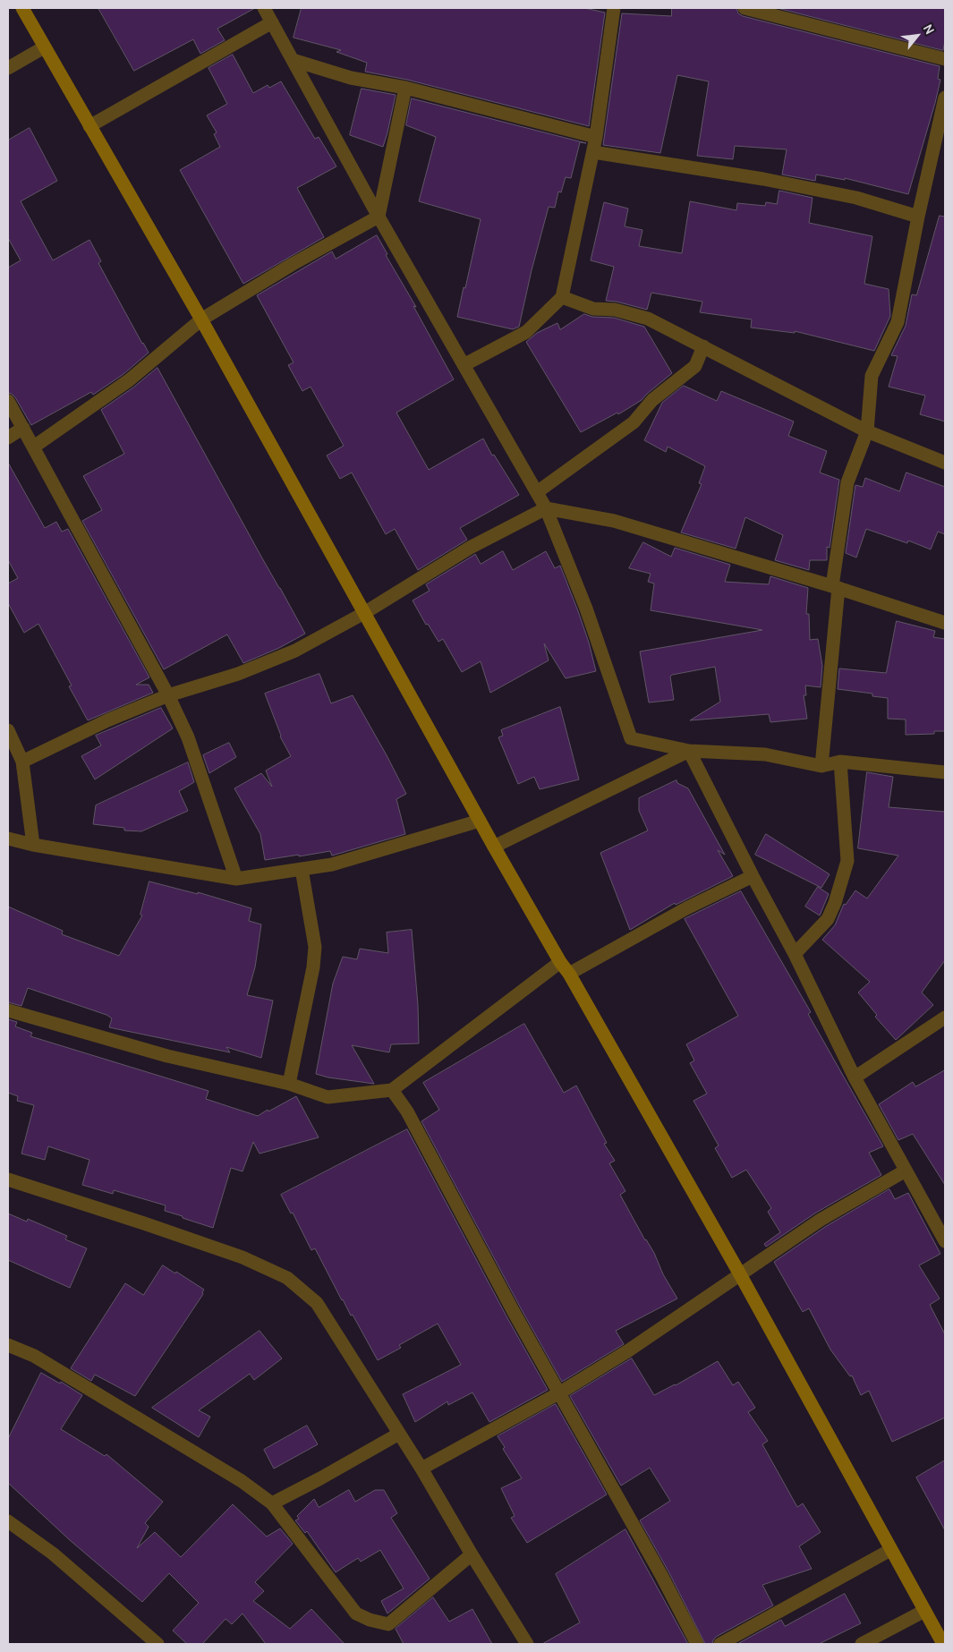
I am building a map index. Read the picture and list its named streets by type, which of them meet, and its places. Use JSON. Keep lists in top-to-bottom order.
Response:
{
  "north": "top right"
}
